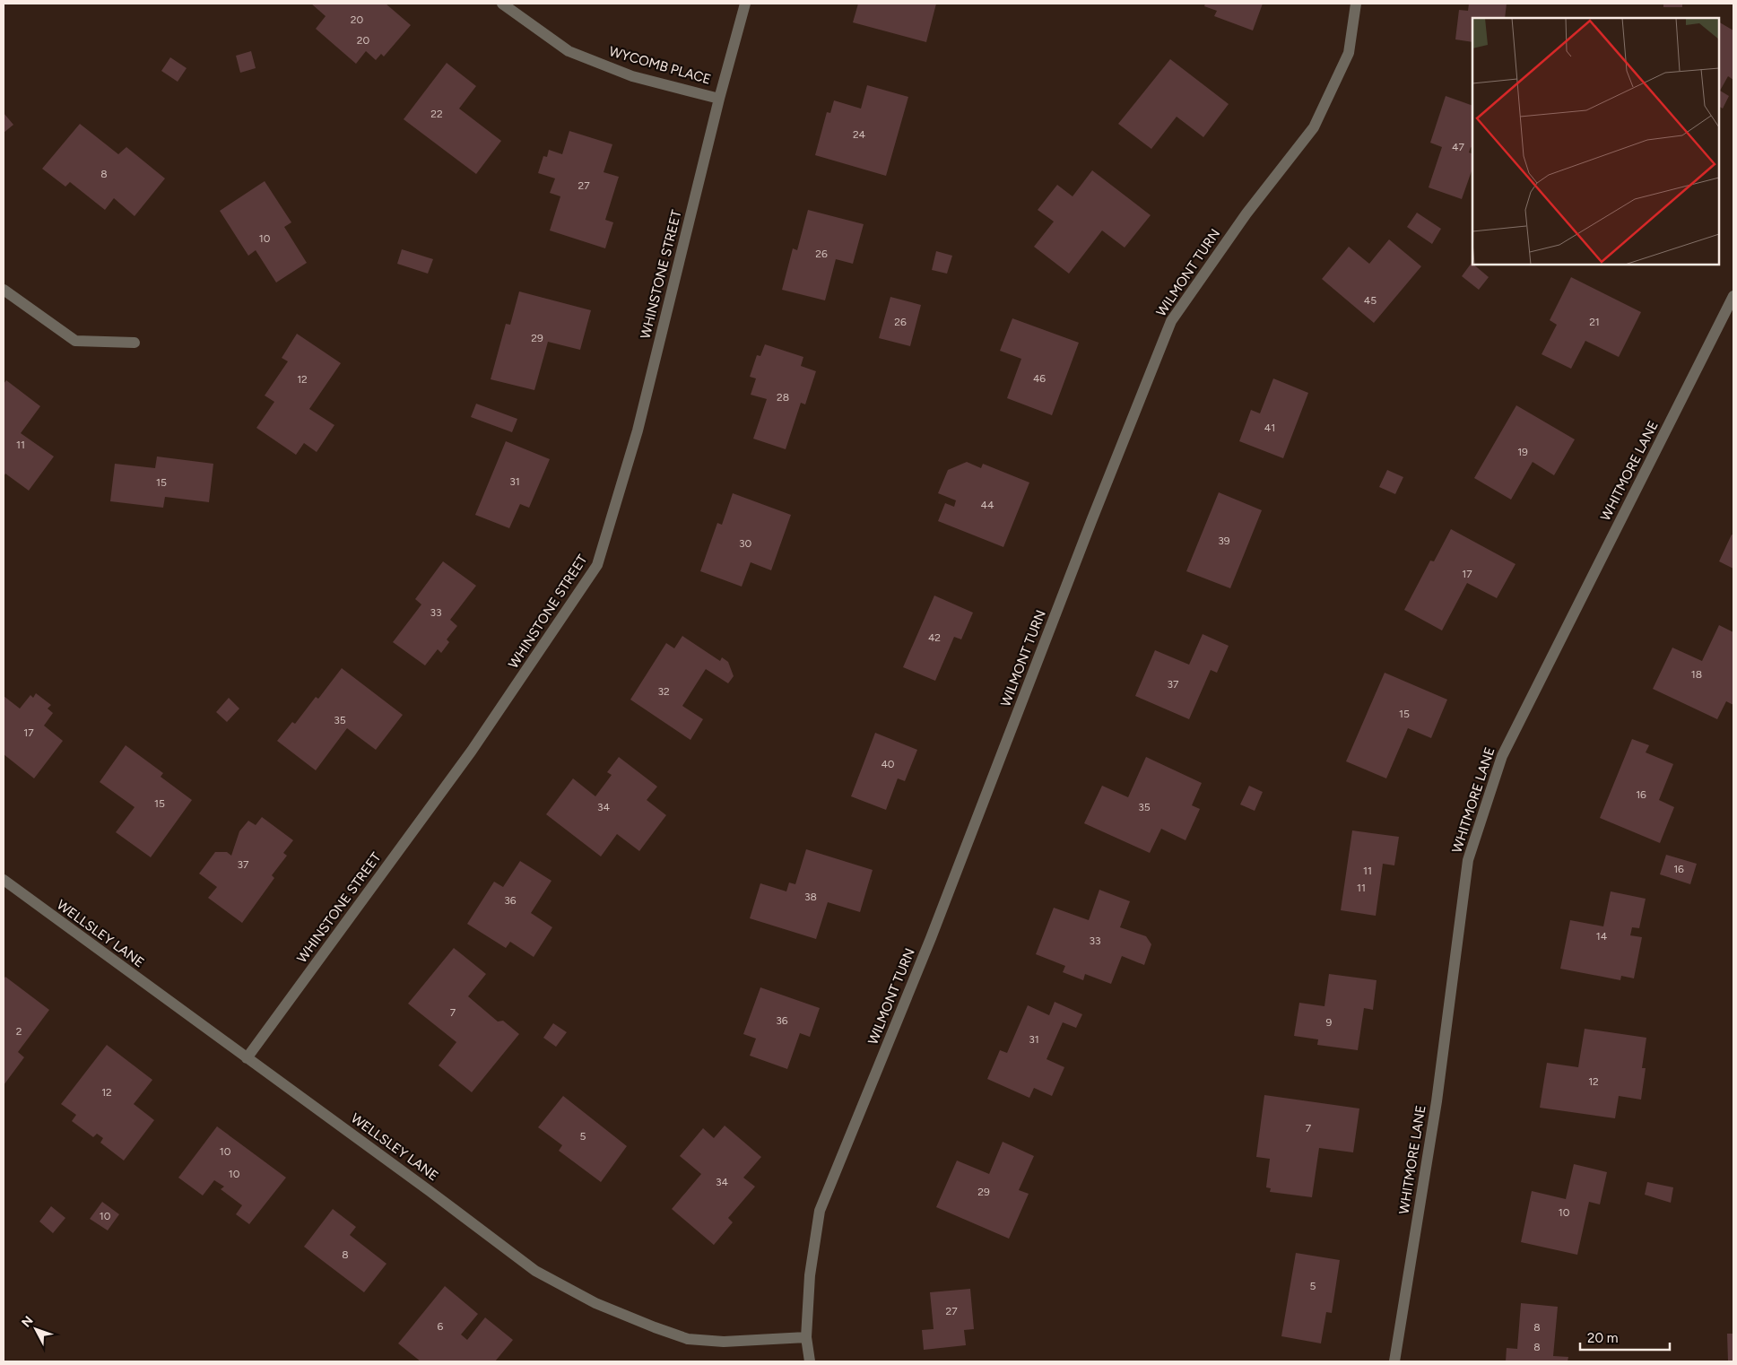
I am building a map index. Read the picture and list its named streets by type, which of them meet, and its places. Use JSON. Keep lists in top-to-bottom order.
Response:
{
  "streets": {
    "street": [
      "WYCOMB PLACE",
      "WILMONT TURN",
      "WHINSTONE STREET",
      "WHITMORE LANE",
      "WELLSLEY LANE"
    ]
  },
  "crossings": [
    ["WYCOMB PLACE", "WHINSTONE STREET"],
    ["WILMONT TURN", "WELLSLEY LANE"],
    ["WHINSTONE STREET", "WELLSLEY LANE"]
  ],
  "house_numbers": [
    "20",
    "20",
    "22",
    "24",
    "47",
    "8",
    "27",
    "10",
    "26",
    "45",
    "26",
    "21",
    "29",
    "46",
    "12",
    "28",
    "41",
    "11",
    "19",
    "31",
    "15",
    "44",
    "39",
    "30",
    "17",
    "33",
    "42",
    "18",
    "37",
    "32",
    "15",
    "35",
    "17",
    "40",
    "16",
    "15",
    "34",
    "35",
    "37",
    "16",
    "11",
    "11",
    "38",
    "36",
    "14",
    "33",
    "7",
    "36",
    "9",
    "2",
    "31",
    "12",
    "12",
    "7",
    "5",
    "10",
    "10",
    "34",
    "29",
    "10",
    "10",
    "8",
    "5",
    "27",
    "6",
    "8",
    "8"
  ],
  "scale_bar": "20 m",
  "north": "top left"
}
